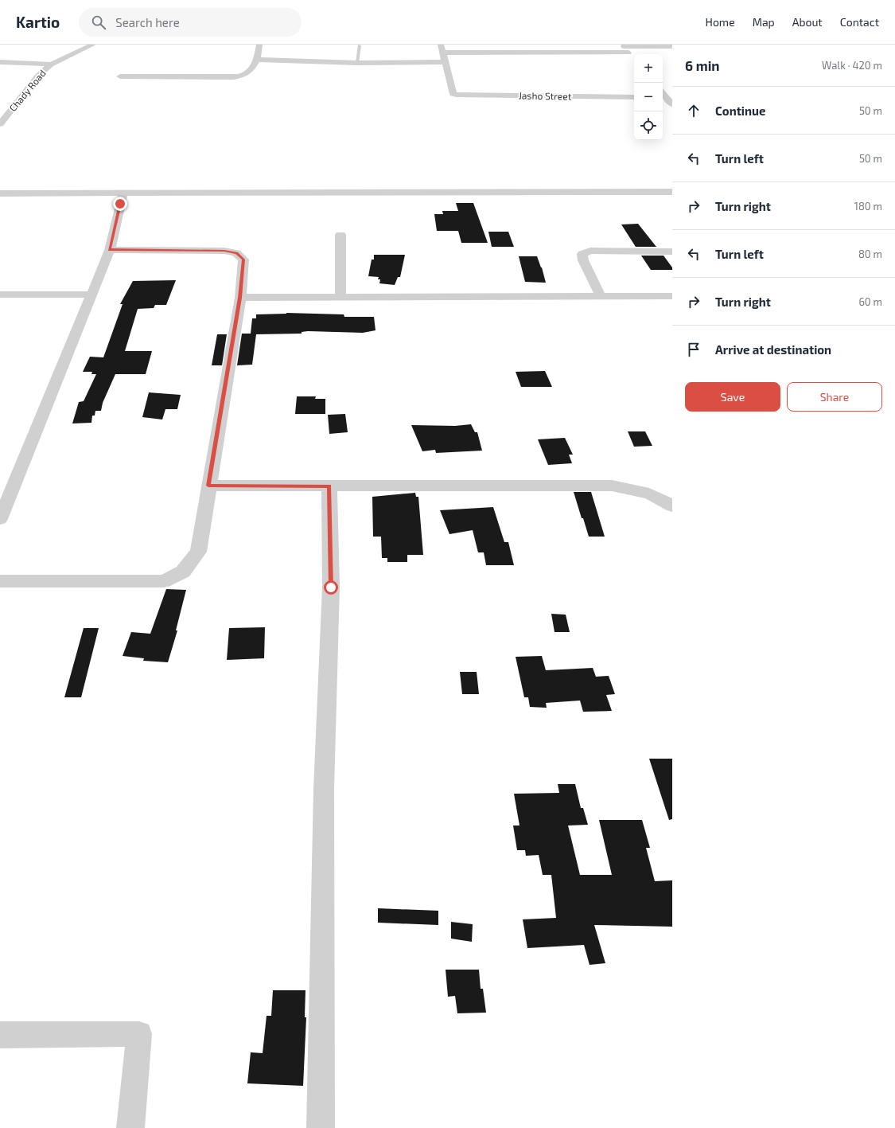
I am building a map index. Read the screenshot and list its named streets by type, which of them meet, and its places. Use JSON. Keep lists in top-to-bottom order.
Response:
{
  "streets": {
    "street": ["Chady Road", "Jasho Street"]
  },
  "page": {
    "header": "Kartio",
    "search": "Search here",
    "nav": [
      "Home",
      "Map",
      "About",
      "Contact"
    ],
    "heading": ["6 min", "Walk · 420 m"],
    "map_buttons": ["+", "−"],
    "list": [
      ["Continue", "50 m"],
      ["Turn left", "50 m"],
      ["Turn right", "180 m"],
      ["Turn left", "80 m"],
      ["Turn right", "60 m"],
      "Arrive at destination"
    ],
    "buttons": ["Save", "Share"]
  }
}
